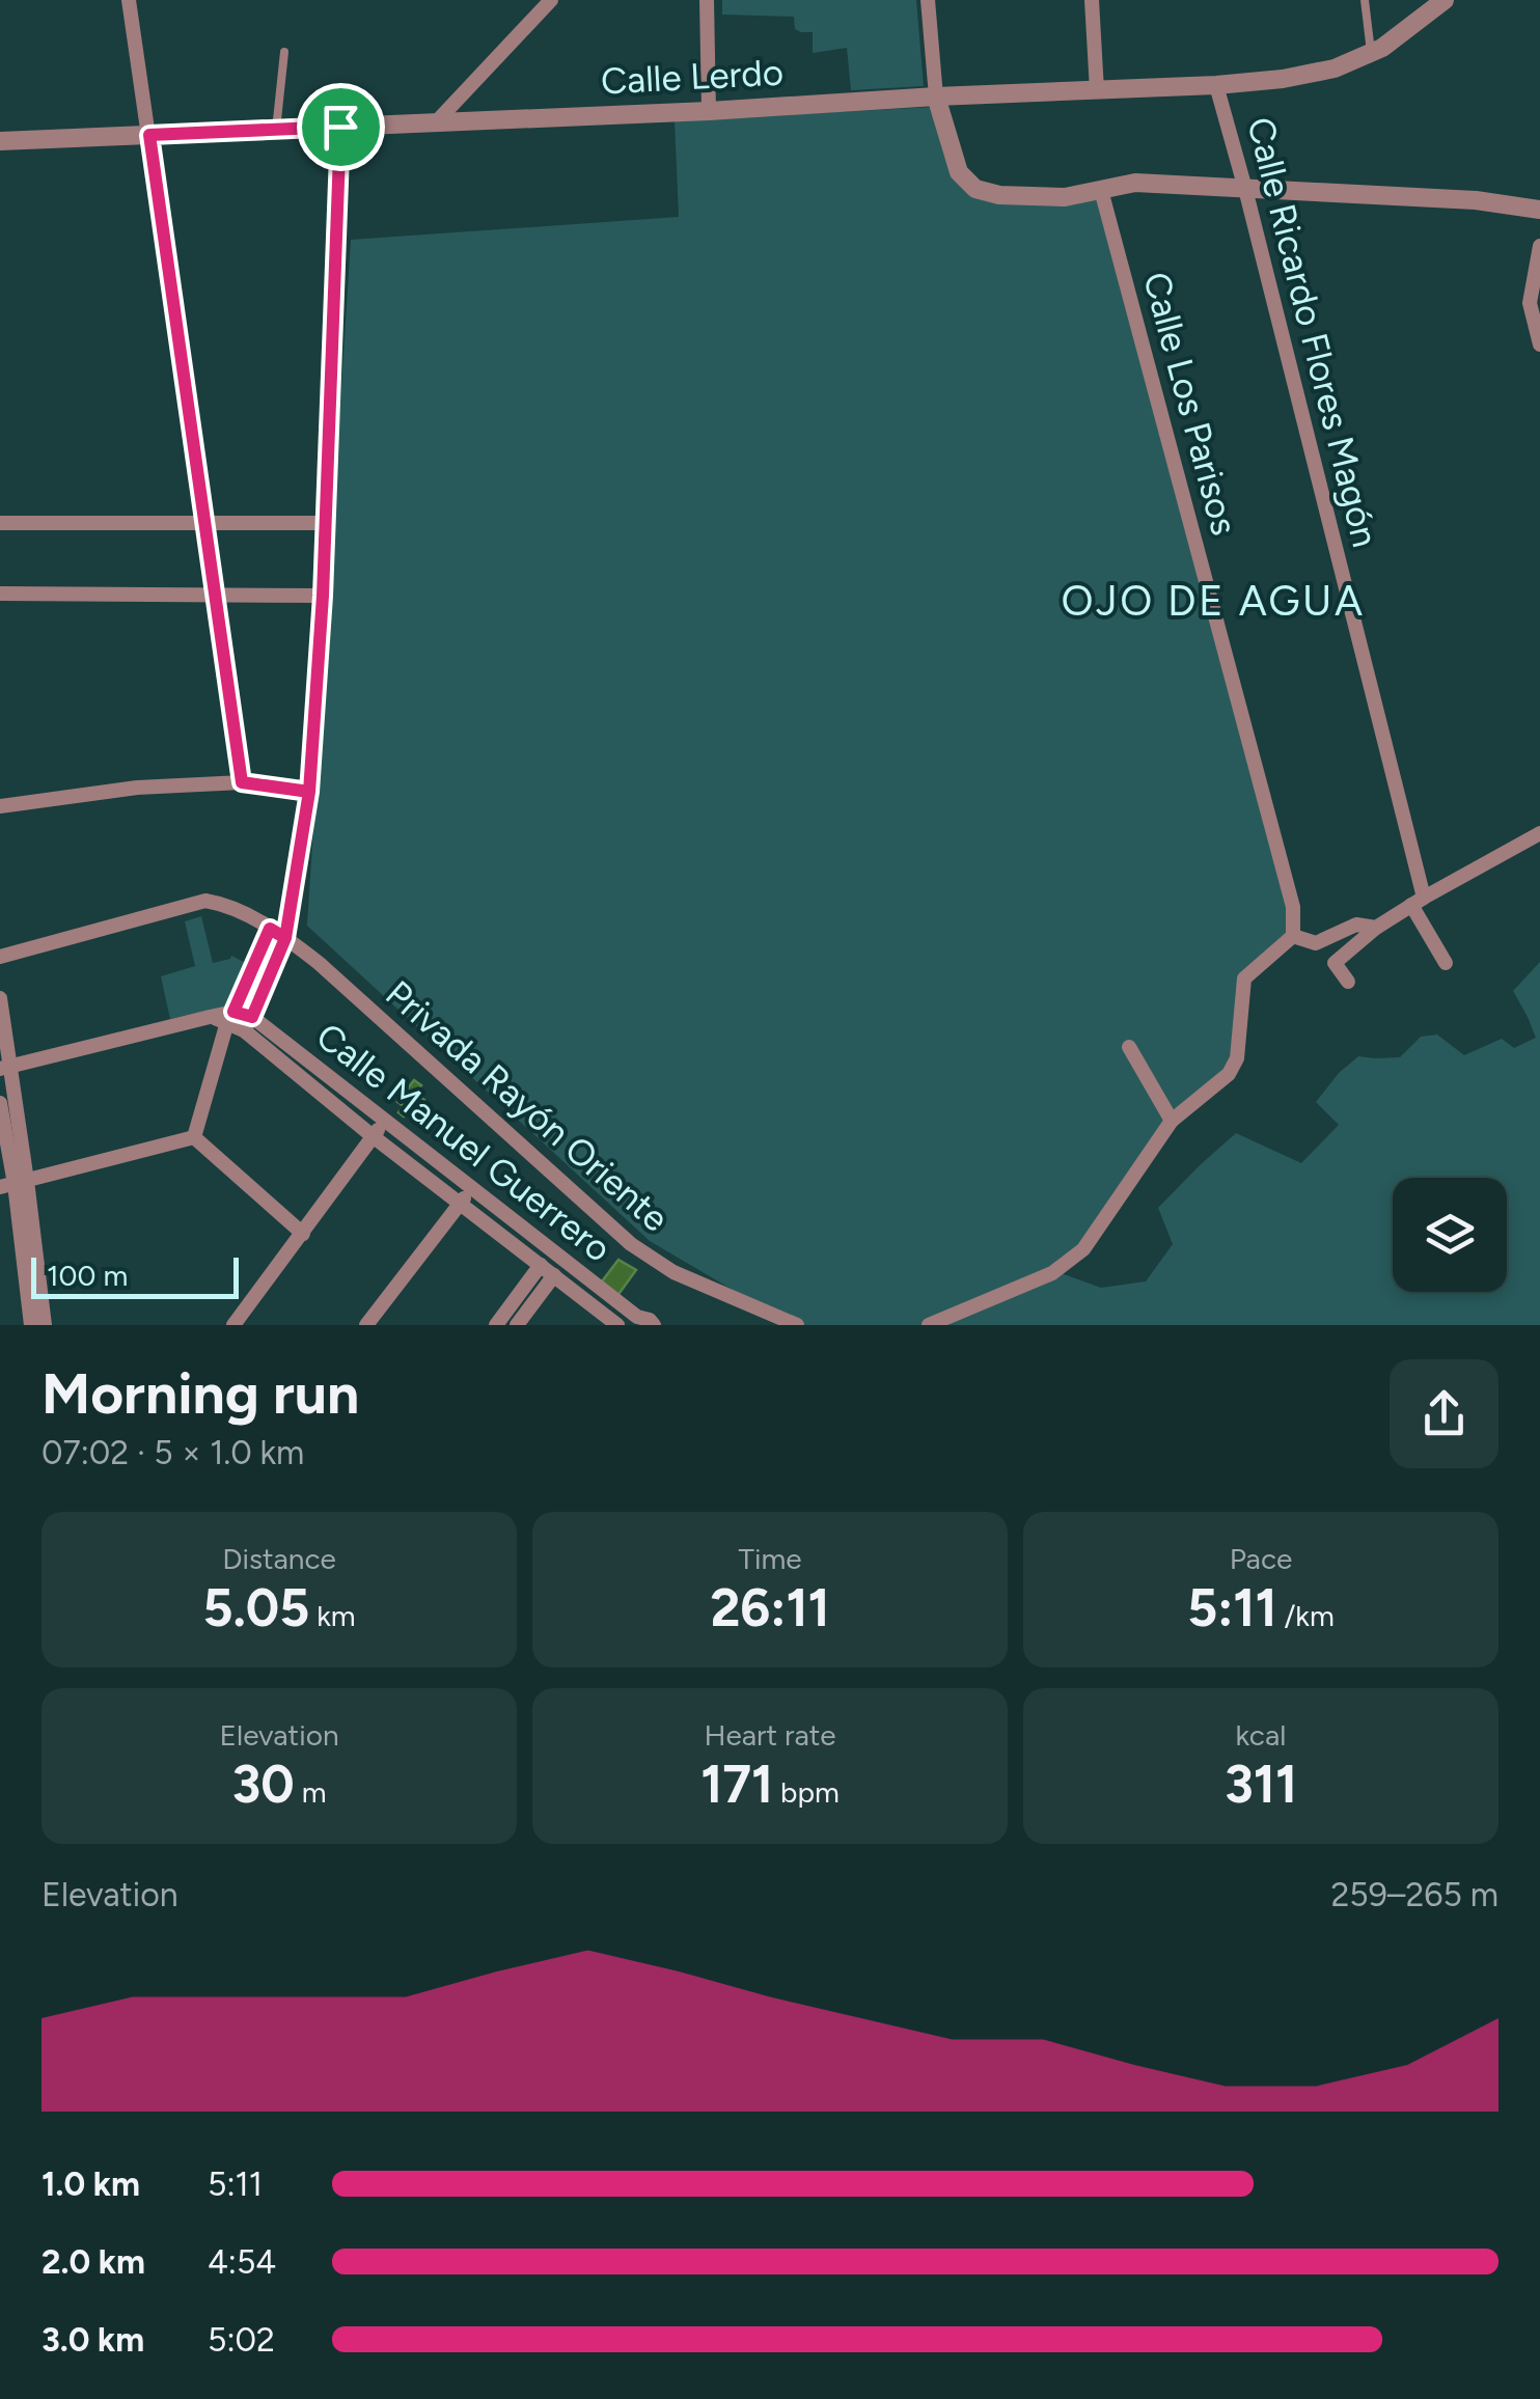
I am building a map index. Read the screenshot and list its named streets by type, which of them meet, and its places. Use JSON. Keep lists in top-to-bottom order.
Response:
{
  "streets": {
    "street": [
      "Calle Lerdo",
      "Calle Ricardo Flores Magón",
      "Calle Los Parisos",
      "Privada Rayón Oriente",
      "Calle Manuel Guerrero"
    ]
  },
  "crossings": [
    ["Calle Lerdo", "Calle Ricardo Flores Magón"]
  ],
  "districts": ["OJO DE AGUA"],
  "scale_bar": "100 m",
  "page": {
    "scale": "100 m",
    "heading": ["Morning run", "07:02 · 5 × 1.0 km"],
    "stats": [
      ["Distance", "5.05 km"],
      ["Time", "26:11"],
      ["Pace", "5:11 /km"],
      ["Elevation", "30 m"],
      ["Heart rate", "171 bpm"],
      ["kcal", "311"]
    ],
    "chart": ["Elevation", "259–265 m"],
    "list": [
      {
        "name": "1.0 km",
        "note": "5:11"
      },
      {
        "name": "2.0 km",
        "note": "4:54"
      },
      {
        "name": "3.0 km",
        "note": "5:02"
      }
    ]
  }
}
